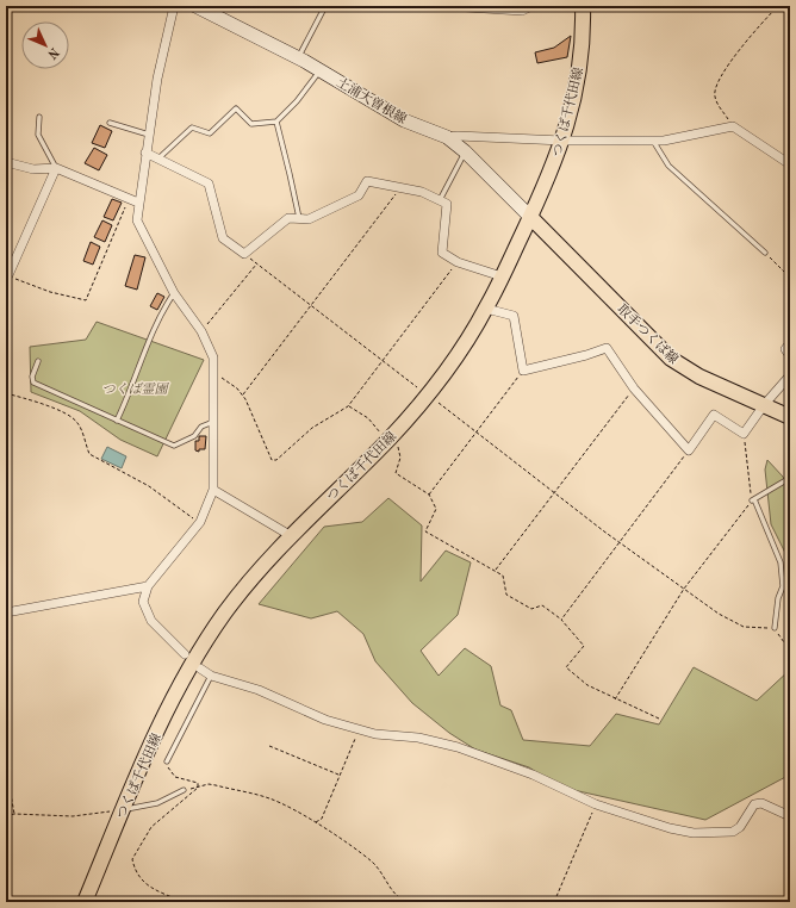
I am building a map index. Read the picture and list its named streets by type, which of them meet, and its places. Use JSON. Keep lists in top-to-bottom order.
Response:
{
  "streets": {
    "main road": ["土浦大曽根線", "つくば千代田線", "取手つくば線"]
  },
  "crossings": [
    ["土浦大曽根線", "つくば千代田線"],
    ["土浦大曽根線", "取手つくば線"],
    ["つくば千代田線", "取手つくば線"]
  ],
  "parks": ["つくば霊園"],
  "north": "bottom right"
}
